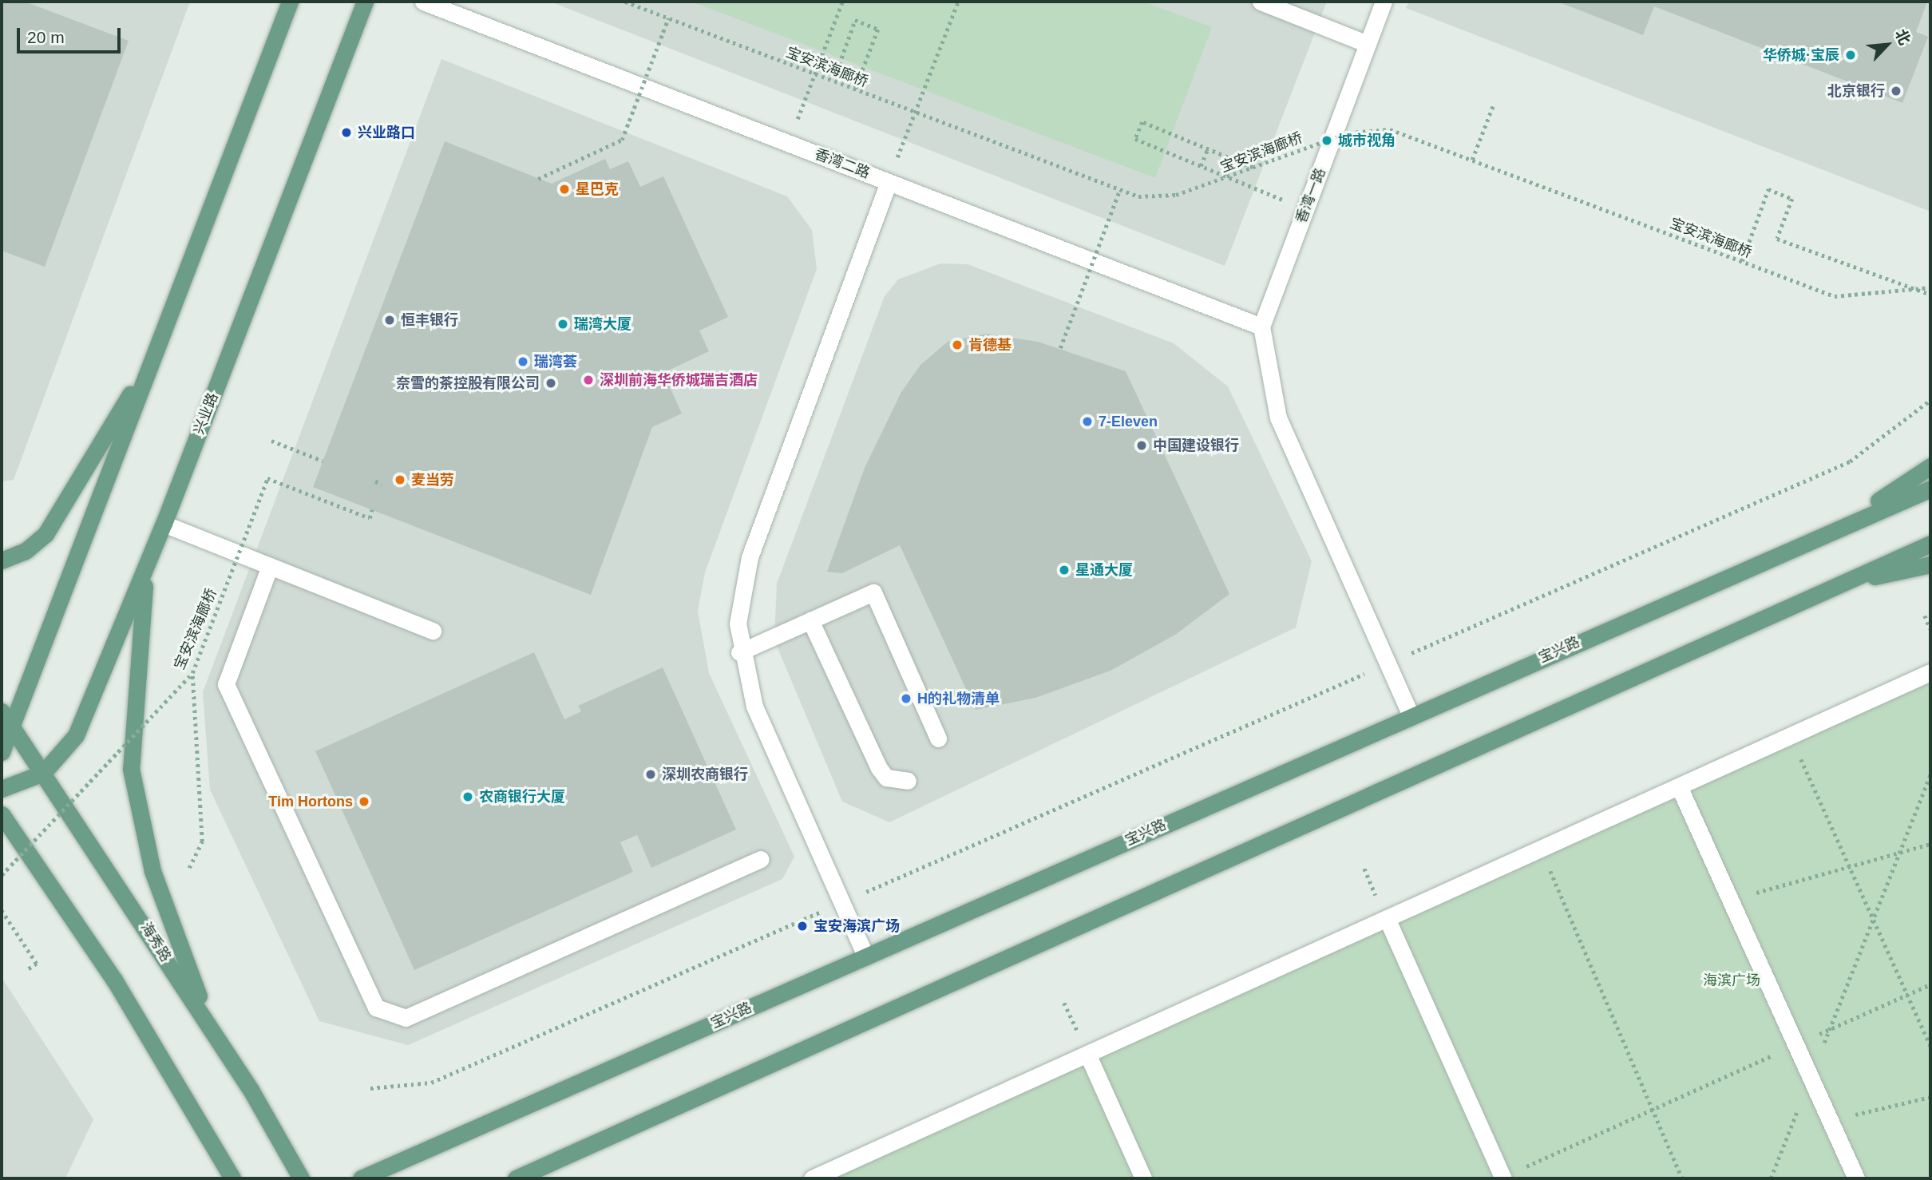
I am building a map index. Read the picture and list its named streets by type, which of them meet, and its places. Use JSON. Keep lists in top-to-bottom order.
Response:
{
  "streets": {
    "main road": ["兴业路", "宝兴路", "海秀路"],
    "street": ["香湾二路", "香湾一路"],
    "path": ["宝安滨海廊桥"]
  },
  "crossings": [
    ["香湾二路", "香湾一路"],
    ["兴业路", "海秀路"]
  ],
  "parks": ["海滨广场"],
  "places": [
    "华侨城·宝辰",
    "北京银行",
    "兴业路口",
    "城市视角",
    "星巴克",
    "恒丰银行",
    "瑞湾大厦",
    "肯德基",
    "瑞湾荟",
    "深圳前海华侨城瑞吉酒店",
    "奈雪的茶控股有限公司",
    "7-Eleven",
    "中国建设银行",
    "麦当劳",
    "星通大厦",
    "H的礼物清单",
    "深圳农商银行",
    "农商银行大厦",
    "Tim Hortons",
    "宝安海滨广场"
  ],
  "scale_bar": "20 m",
  "north": "top right"
}
